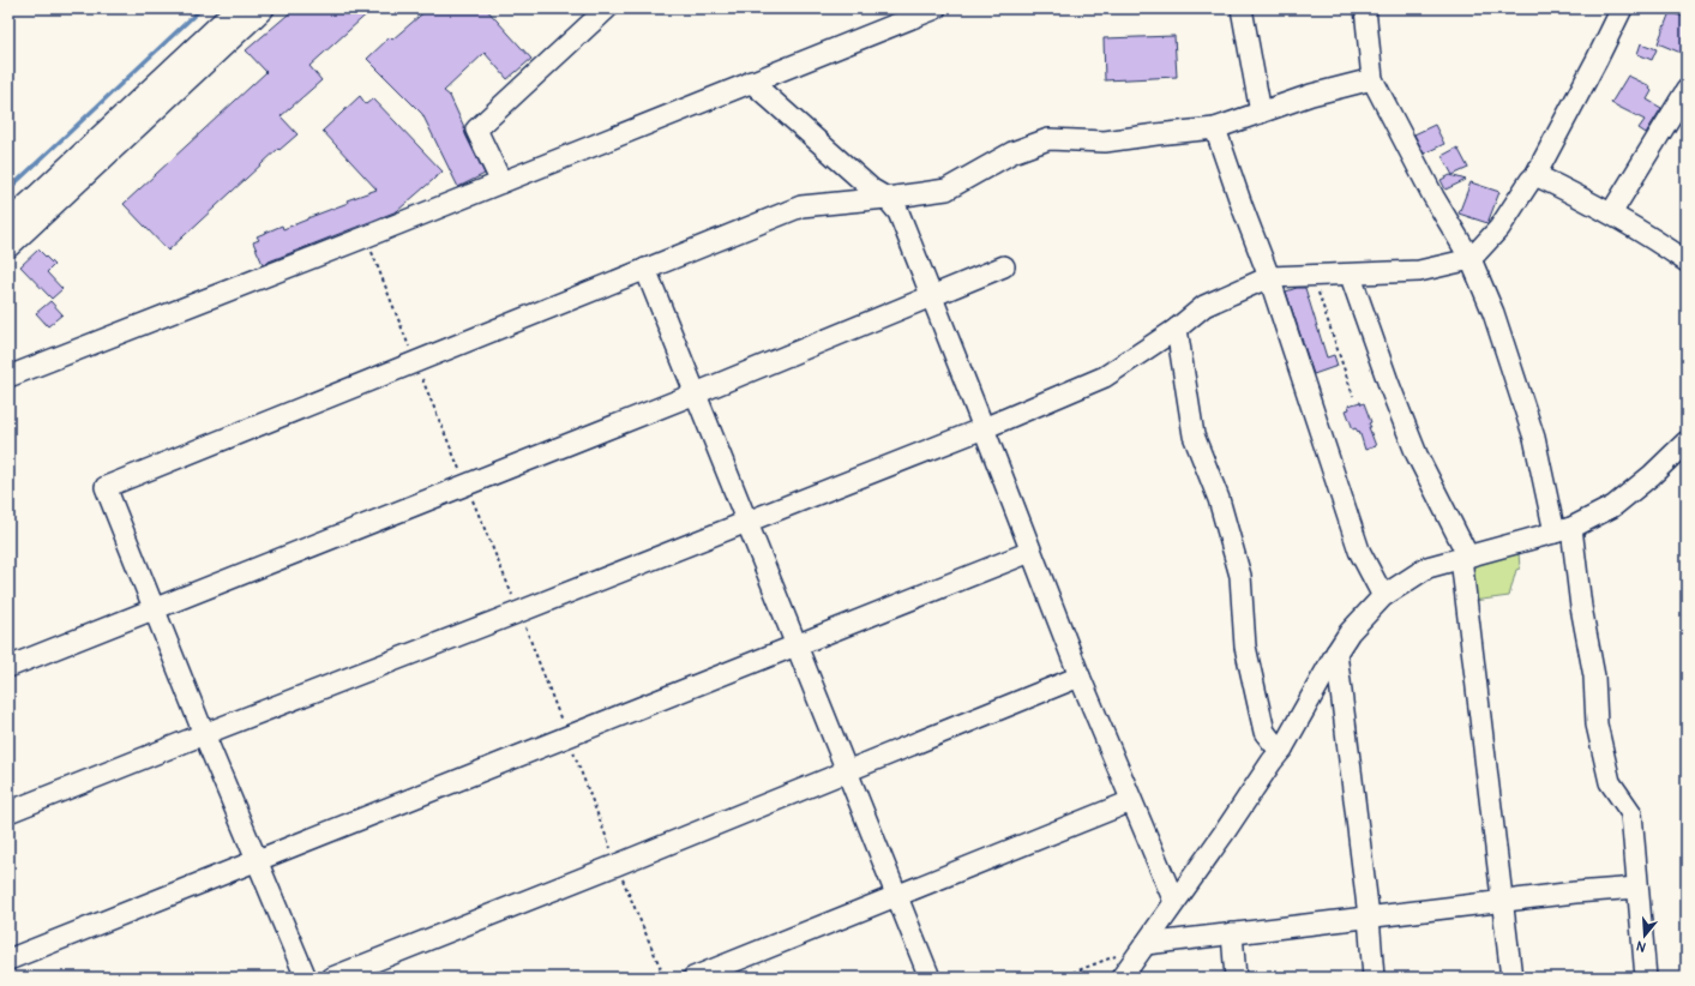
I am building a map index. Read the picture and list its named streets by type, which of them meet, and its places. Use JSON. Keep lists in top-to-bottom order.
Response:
{
  "north": "bottom"
}
